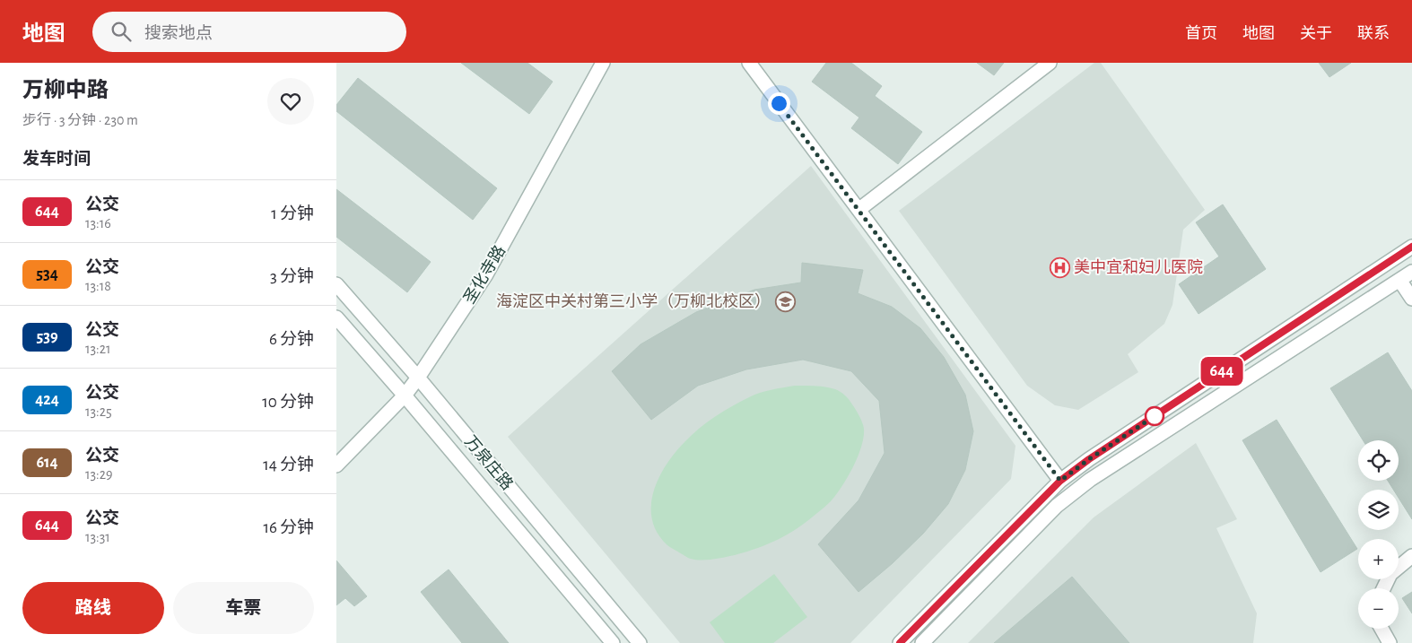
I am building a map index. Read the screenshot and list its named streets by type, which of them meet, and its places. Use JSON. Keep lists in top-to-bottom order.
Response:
{
  "streets": {
    "street": ["圣化寺路", "万泉庄路"]
  },
  "crossings": [
    ["圣化寺路", "万泉庄路"]
  ],
  "places": {
    "hospital": ["美中宜和妇儿医院"],
    "school or university": ["海淀区中关村第三小学（万柳北校区）"]
  },
  "lines": ["bus line 644"],
  "page": {
    "header": "地图",
    "search": "搜索地点",
    "nav": [
      "首页",
      "地图",
      "关于",
      "联系"
    ],
    "heading": [
      ["万柳中路", "步行 · 3 分钟 · 230 m"],
      "发车时间"
    ],
    "on_map": "644",
    "list": [
      {
        "mark": "644",
        "name": "公交",
        "note": "13:16",
        "value": "1 分钟"
      },
      {
        "mark": "534",
        "name": "公交",
        "note": "13:18",
        "value": "3 分钟"
      },
      {
        "mark": "539",
        "name": "公交",
        "note": "13:21",
        "value": "6 分钟"
      },
      {
        "mark": "424",
        "name": "公交",
        "note": "13:25",
        "value": "10 分钟"
      },
      {
        "mark": "614",
        "name": "公交",
        "note": "13:29",
        "value": "14 分钟"
      },
      {
        "mark": "644",
        "name": "公交",
        "note": "13:31",
        "value": "16 分钟"
      }
    ],
    "map_buttons": ["+", "−"],
    "buttons": ["路线", "车票"]
  }
}
